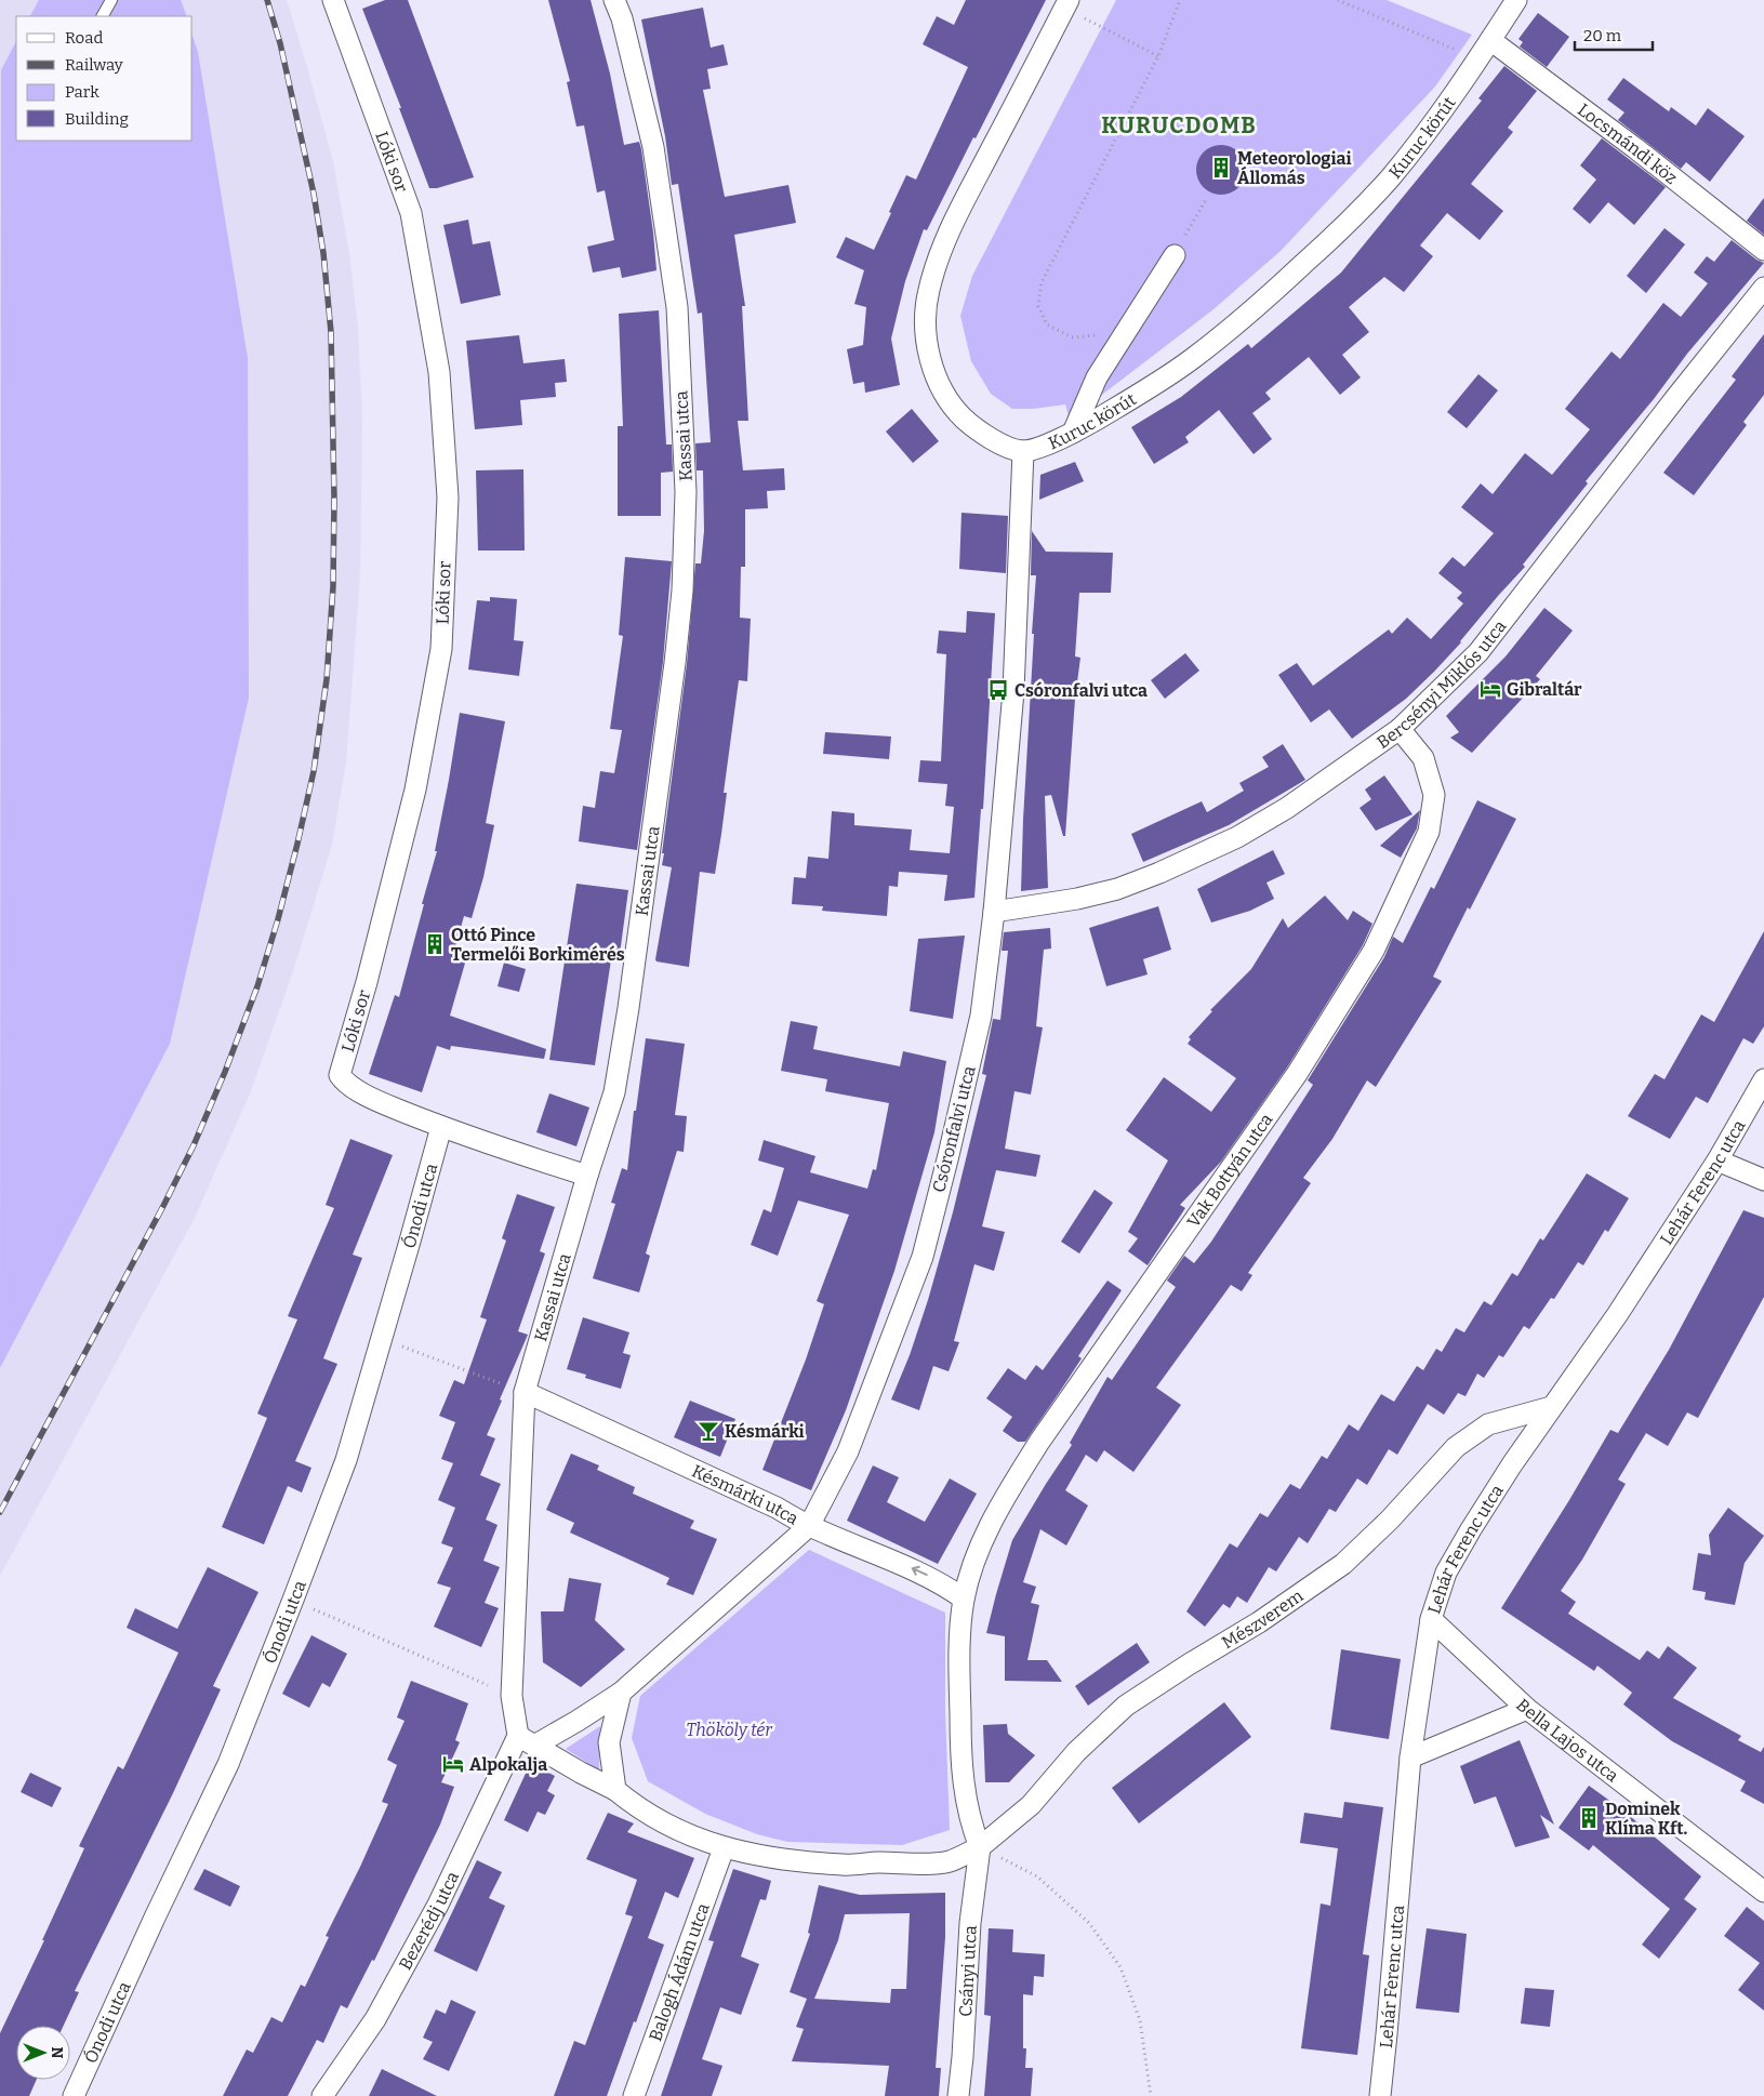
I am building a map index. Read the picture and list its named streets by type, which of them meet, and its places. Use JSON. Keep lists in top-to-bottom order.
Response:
{
  "streets": {
    "street": [
      "Kuruc körút",
      "Locsmándi köz",
      "Lóki sor",
      "Kassai utca",
      "Bercsényi Miklós utca",
      "Csóronfalvi utca",
      "Vak Bottyán utca",
      "Lehár Ferenc utca",
      "Ónodi utca",
      "Késmárki utca",
      "Mészverem",
      "Bella Lajos utca",
      "Bezerédj utca",
      "Balogh Ádám utca",
      "Csányi utca"
    ]
  },
  "crossings": [
    ["Kuruc körút", "Locsmándi köz"],
    ["Kuruc körút", "Csóronfalvi utca"],
    ["Lóki sor", "Ónodi utca"],
    ["Kassai utca", "Késmárki utca"],
    ["Kassai utca", "Bezerédj utca"],
    ["Bercsényi Miklós utca", "Csóronfalvi utca"],
    ["Bercsényi Miklós utca", "Vak Bottyán utca"],
    ["Csóronfalvi utca", "Késmárki utca"],
    ["Vak Bottyán utca", "Késmárki utca"],
    ["Lehár Ferenc utca", "Mészverem"],
    ["Lehár Ferenc utca", "Bella Lajos utca"],
    ["Mészverem", "Csányi utca"]
  ],
  "one_way": ["Késmárki utca"],
  "districts": ["KURUCDOMB"],
  "parks": ["Thököly tér"],
  "places": {
    "building": ["Meteorologiai Állomás", "Ottó Pince Termelői Borkimérés", "Dominek Klíma Kft."],
    "hotel": ["Gibraltár", "Alpokalja"],
    "bus stop": ["Csóronfalvi utca"],
    "bar": ["Késmárki"]
  },
  "legend": [
    "Road",
    "Railway",
    "Park",
    "Building"
  ],
  "scale_bar": "20 m",
  "north": "right"
}
